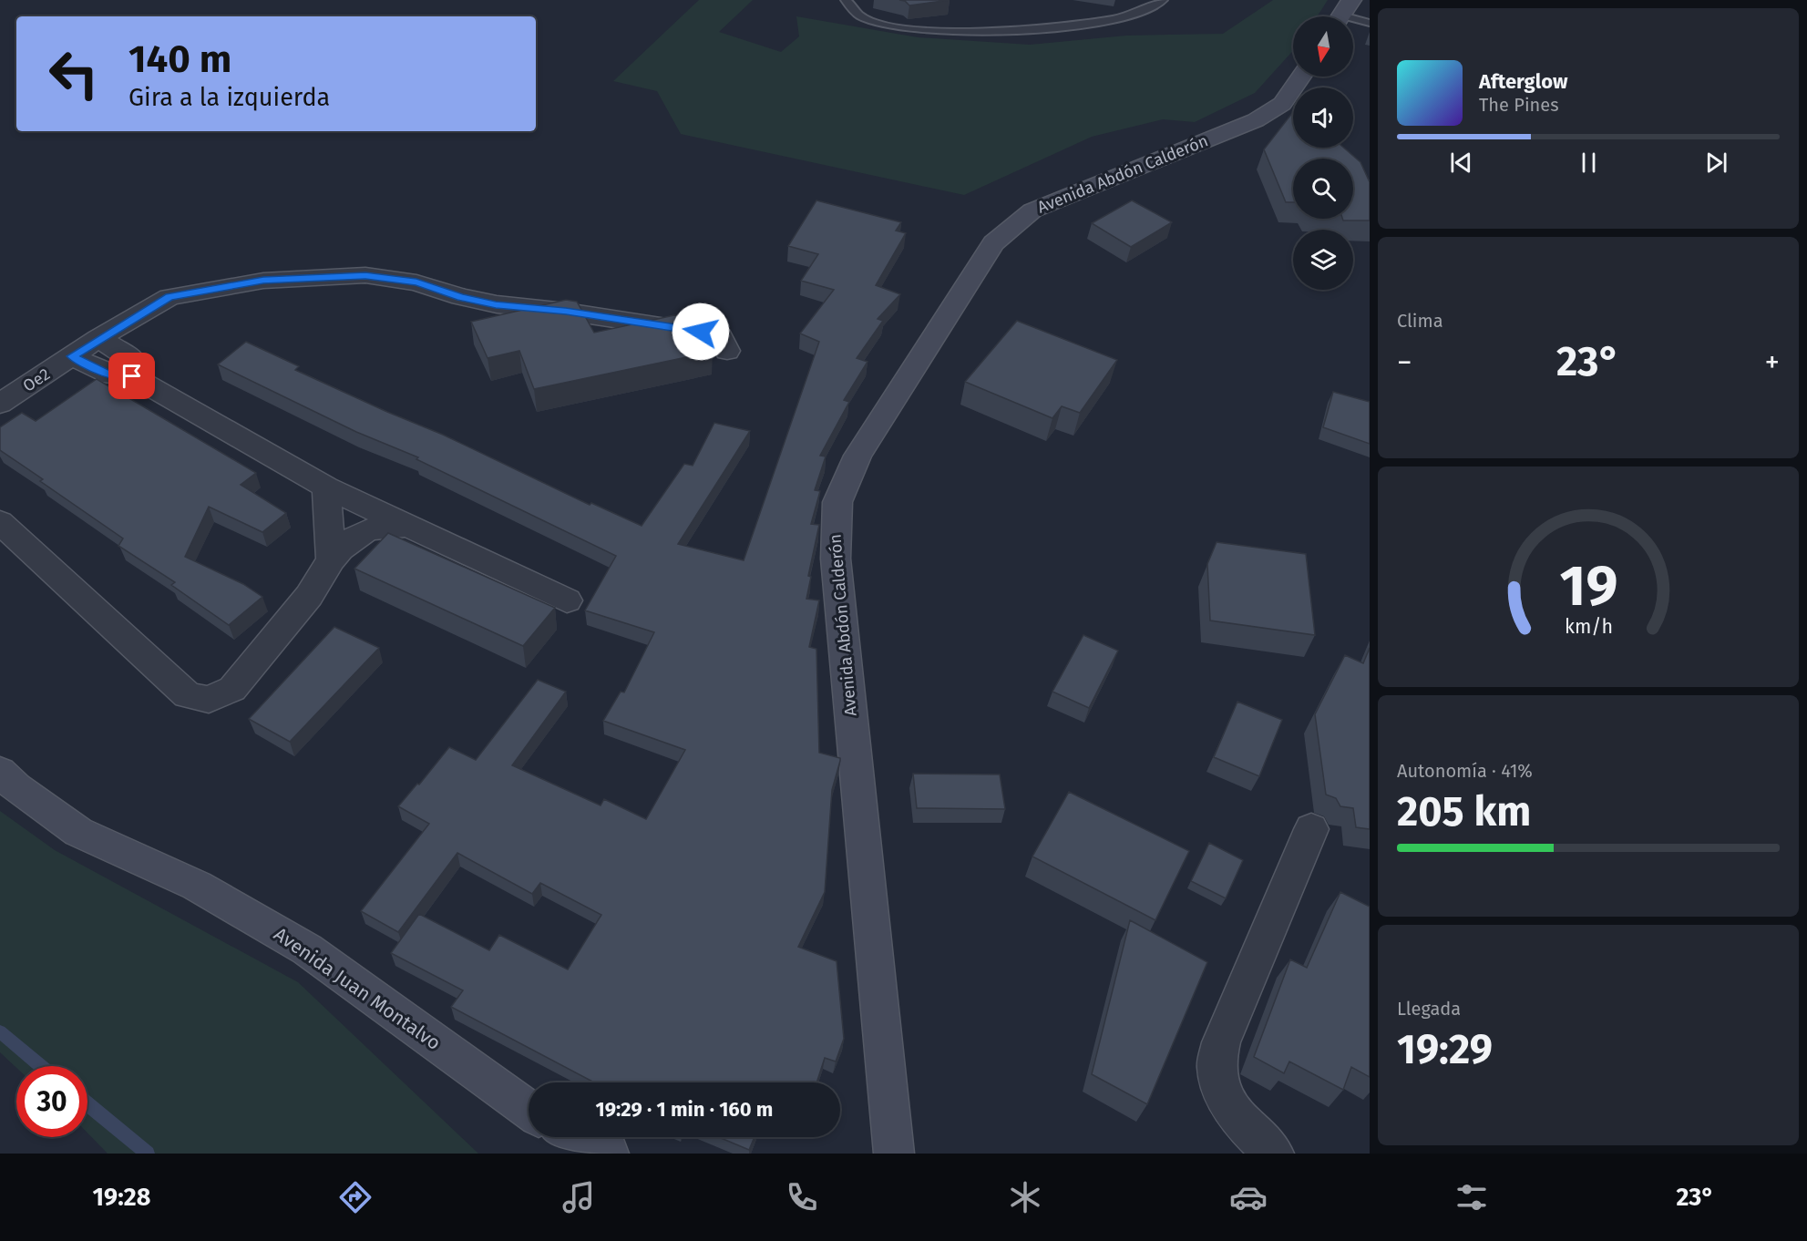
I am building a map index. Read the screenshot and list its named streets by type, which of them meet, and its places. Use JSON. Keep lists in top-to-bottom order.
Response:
{
  "streets": {
    "street": ["Avenida Abdón Calderón", "Oe2", "Avenida Juan Montalvo"]
  },
  "north": "bottom",
  "page": {
    "turn": ["140 m", "Gira a la izquierda"],
    "song": ["Afterglow", "The Pines"],
    "tile": [
      "Clima",
      ["Autonomía · 41%", "205 km"],
      ["Llegada", "19:29"]
    ],
    "heat": ["−", "23°", "+"],
    "limit": "30",
    "trip": "19:29 · 1 min · 160 m",
    "tabs": ["19:28", "23°"],
    "gauge": ["19", "km/h"]
  }
}
